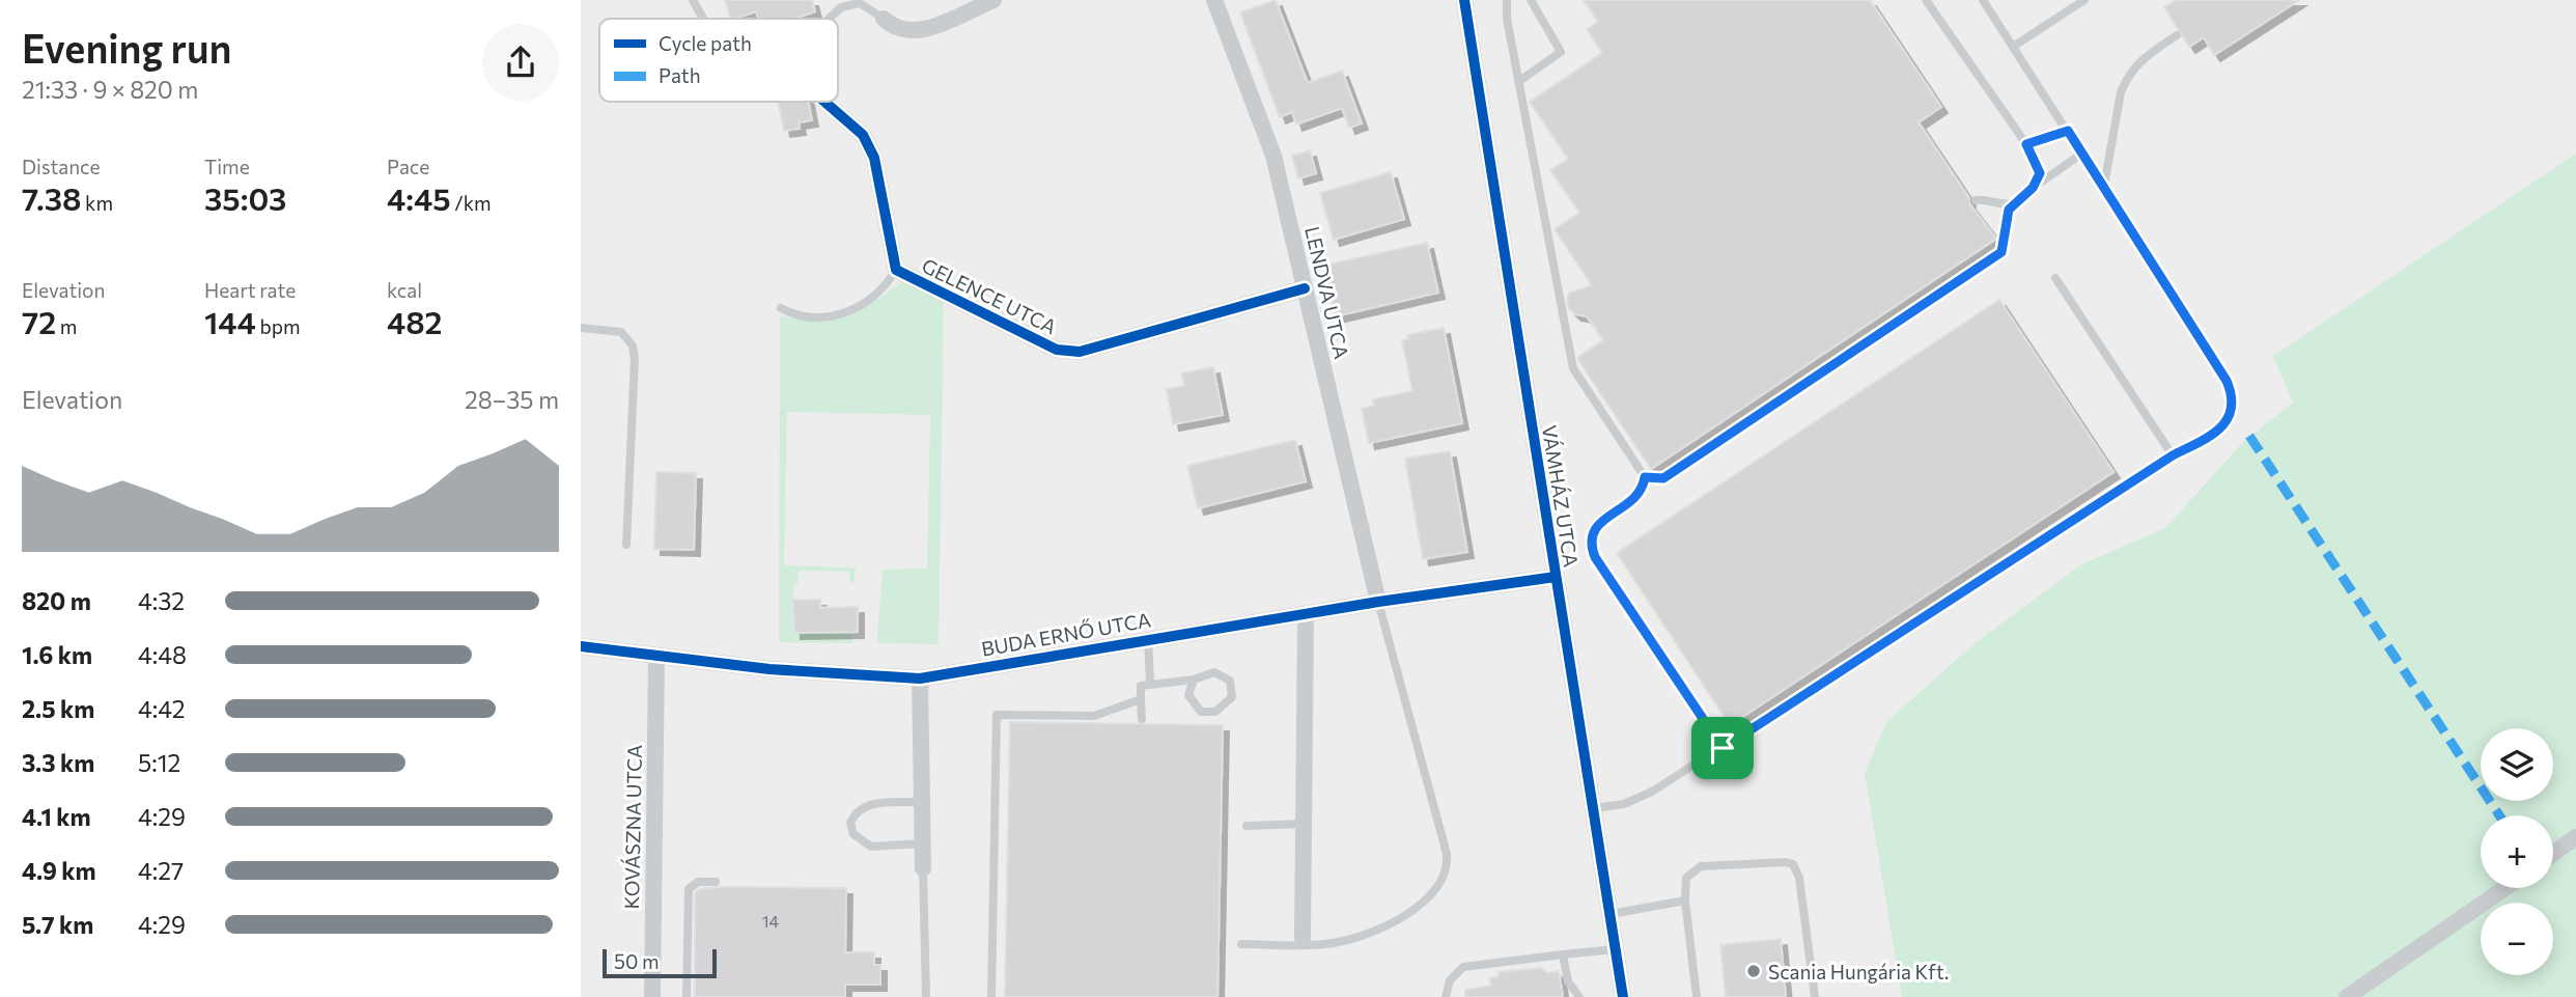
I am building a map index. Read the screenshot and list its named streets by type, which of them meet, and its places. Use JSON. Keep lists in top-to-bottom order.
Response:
{
  "streets": {
    "street": [
      "LENDVA UTCA",
      "GELENCE UTCA",
      "VÁMHÁZ UTCA",
      "BUDA ERNŐ UTCA",
      "KOVÁSZNA UTCA"
    ]
  },
  "crossings": [
    ["LENDVA UTCA", "GELENCE UTCA"],
    ["LENDVA UTCA", "BUDA ERNŐ UTCA"],
    ["VÁMHÁZ UTCA", "BUDA ERNŐ UTCA"],
    ["BUDA ERNŐ UTCA", "KOVÁSZNA UTCA"]
  ],
  "places": ["Scania Hungária Kft."],
  "house_numbers": ["14"],
  "legend": ["Cycle path", "Path"],
  "scale_bar": "50 m",
  "page": {
    "heading": ["Evening run", "21:33 · 9 × 820 m"],
    "stats": [
      ["Distance", "7.38 km"],
      ["Time", "35:03"],
      ["Pace", "4:45 /km"],
      ["Elevation", "72 m"],
      ["Heart rate", "144 bpm"],
      ["kcal", "482"]
    ],
    "chart": ["Elevation", "28–35 m"],
    "list": [
      {
        "name": "820 m",
        "note": "4:32"
      },
      {
        "name": "1.6 km",
        "note": "4:48"
      },
      {
        "name": "2.5 km",
        "note": "4:42"
      },
      {
        "name": "3.3 km",
        "note": "5:12"
      },
      {
        "name": "4.1 km",
        "note": "4:29"
      },
      {
        "name": "4.9 km",
        "note": "4:27"
      },
      {
        "name": "5.7 km",
        "note": "4:29"
      }
    ],
    "map_buttons": ["+", "−"],
    "scale": "50 m"
  }
}
